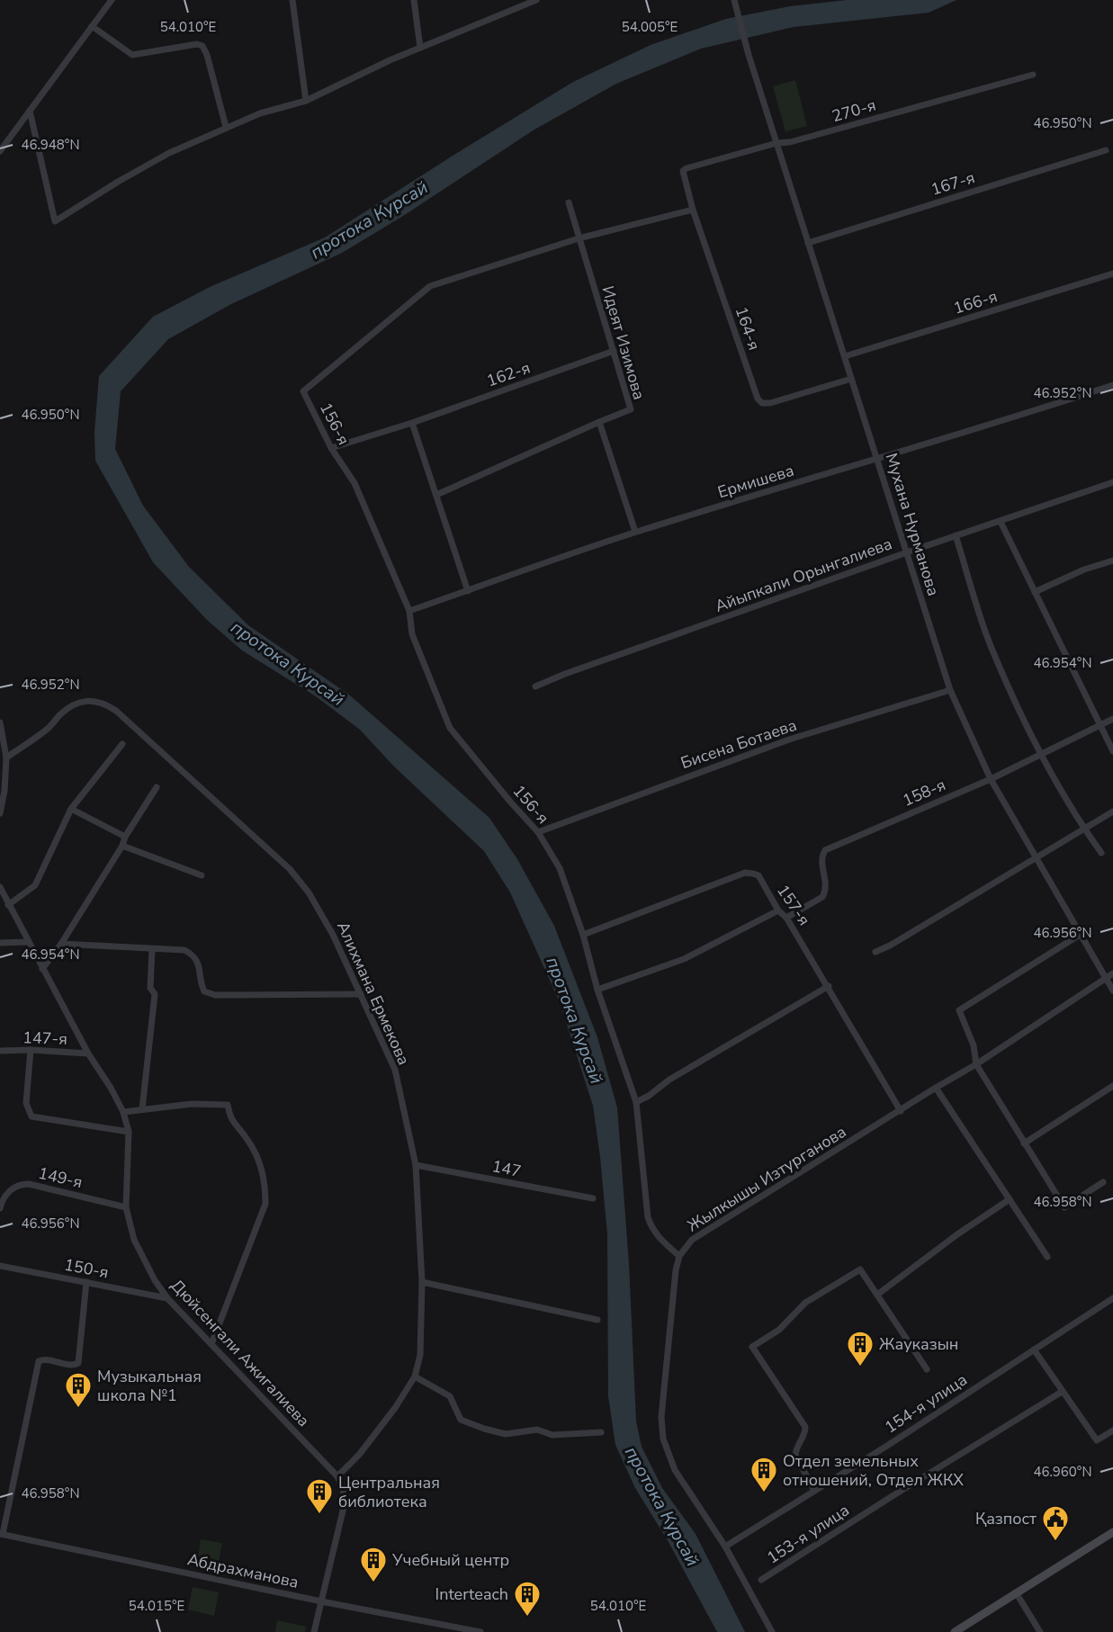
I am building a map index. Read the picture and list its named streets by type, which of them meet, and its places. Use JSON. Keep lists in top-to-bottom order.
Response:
{
  "streets": {
    "street": [
      "270-я",
      "167-я",
      "166-я",
      "164-я",
      "Идеят Изимова",
      "162-я",
      "156-я",
      "Ермишева",
      "Мухана Нурманова",
      "Айыпкали Орынгалиева",
      "Бисена Ботаева",
      "158-я",
      "157-я",
      "Алихмана Ермекова",
      "147-я",
      "147",
      "149-я",
      "Жылкышы Изтурганова",
      "150-я",
      "Дюйсенгали Ажигалиева",
      "154-я улица",
      "153-я улица",
      "Абдрахманова"
    ]
  },
  "crossings": [
    ["270-я", "164-я"],
    ["270-я", "Мухана Нурманова"],
    ["167-я", "Мухана Нурманова"],
    ["166-я", "Мухана Нурманова"],
    ["164-я", "Мухана Нурманова"],
    ["Идеят Изимова", "162-я"],
    ["Идеят Изимова", "156-я"],
    ["162-я", "156-я"],
    ["156-я", "Ермишева"],
    ["156-я", "Бисена Ботаева"],
    ["156-я", "157-я"],
    ["156-я", "Жылкышы Изтурганова"],
    ["Ермишева", "Мухана Нурманова"],
    ["Мухана Нурманова", "Айыпкали Орынгалиева"],
    ["Мухана Нурманова", "Бисена Ботаева"],
    ["Мухана Нурманова", "158-я"],
    ["Мухана Нурманова", "Жылкышы Изтурганова"],
    ["158-я", "157-я"],
    ["157-я", "Жылкышы Изтурганова"],
    ["Алихмана Ермекова", "147"],
    ["Алихмана Ермекова", "Дюйсенгали Ажигалиева"],
    ["147-я", "Дюйсенгали Ажигалиева"],
    ["149-я", "Дюйсенгали Ажигалиева"],
    ["150-я", "Дюйсенгали Ажигалиева"],
    ["Дюйсенгали Ажигалиева", "Абдрахманова"]
  ],
  "water": ["протока Курсай"],
  "places": {
    "building": [
      "Жауказын",
      "Музыкальная школа №1",
      "Отдел земельных отношений, Отдел ЖКХ",
      "Центральная библиотека",
      "Учебный центр",
      "Interteach"
    ],
    "public building": ["Қазпост"]
  },
  "coordinates": [
    "54.010°E",
    "54.005°E",
    "46.950°N",
    "46.948°N",
    "46.952°N",
    "46.954°N",
    "46.956°N",
    "46.958°N",
    "46.960°N",
    "54.015°E"
  ]
}
